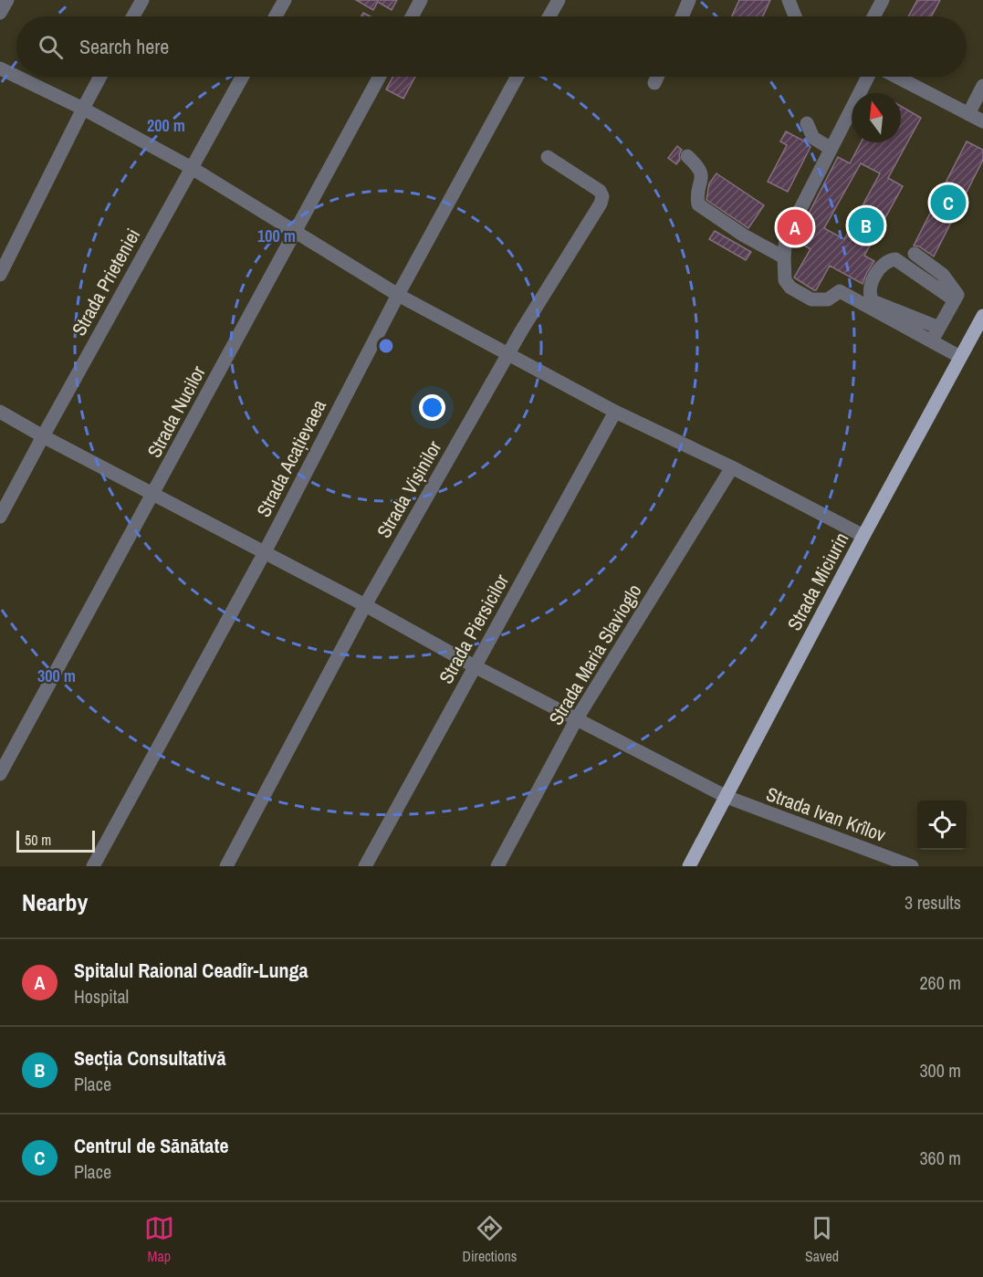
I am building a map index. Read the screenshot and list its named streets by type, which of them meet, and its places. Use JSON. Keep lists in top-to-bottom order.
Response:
{
  "streets": {
    "main road": ["Strada Miciurin"],
    "street": [
      "Strada Prieteniei",
      "Strada Nucilor",
      "Strada Acațievaea",
      "Strada Vișinilor",
      "Strada Piersicilor",
      "Strada Maria Slavioglo",
      "Strada Ivan Krîlov"
    ]
  },
  "crossings": [
    ["Strada Prieteniei", "Strada Ivan Krîlov"],
    ["Strada Nucilor", "Strada Ivan Krîlov"],
    ["Strada Acațievaea", "Strada Ivan Krîlov"],
    ["Strada Vișinilor", "Strada Ivan Krîlov"],
    ["Strada Miciurin", "Strada Ivan Krîlov"],
    ["Strada Piersicilor", "Strada Ivan Krîlov"],
    ["Strada Maria Slavioglo", "Strada Ivan Krîlov"]
  ],
  "scale_bar": "50 m",
  "north": "top",
  "page": {
    "search": "Search here",
    "pins": ["C", "B", "A"],
    "scale": "50 m",
    "heading": ["Nearby", "3 results"],
    "list": [
      {
        "mark": "A",
        "name": "Spitalul Raional Ceadîr-Lunga",
        "note": "Hospital",
        "value": "260 m"
      },
      {
        "mark": "B",
        "name": "Secția Consultativă",
        "note": "Place",
        "value": "300 m"
      },
      {
        "mark": "C",
        "name": "Centrul de Sănătate",
        "note": "Place",
        "value": "360 m"
      }
    ],
    "nav": ["Map", "Directions", "Saved"]
  },
  "rings": ["200 m", "100 m", "300 m"]
}
